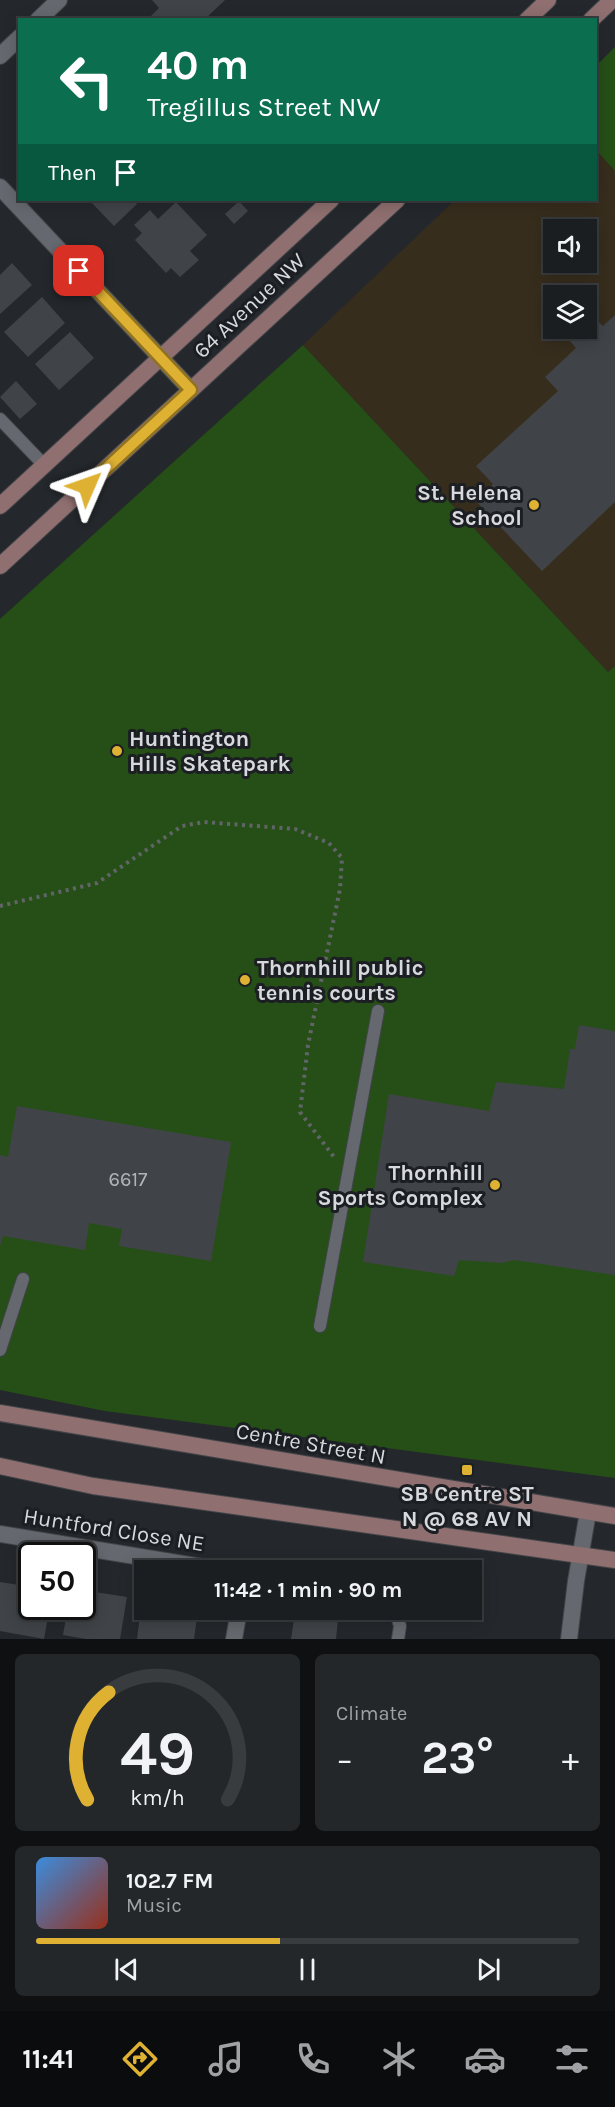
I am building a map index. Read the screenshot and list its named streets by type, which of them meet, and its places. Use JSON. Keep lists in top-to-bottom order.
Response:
{
  "streets": {
    "main road": ["64 Avenue NW", "Centre Street N"],
    "street": ["Huntford Close NE"]
  },
  "places": {
    "other": [
      "St. Helena School",
      "Huntington Hills Skatepark",
      "Thornhill public tennis courts",
      "Thornhill Sports Complex"
    ],
    "transit": ["SB Centre ST N @ 68 AV N"]
  },
  "house_numbers": ["6617"],
  "page": {
    "turn": ["40 m", "Tregillus Street NW"],
    "then": "Then",
    "limit": "50",
    "trip": "11:42 · 1 min · 90 m",
    "tile": "Climate",
    "heat": ["−", "23°", "+"],
    "song": ["102.7 FM", "Music"],
    "tabs": "11:41",
    "gauge": ["49", "km/h"]
  }
}
